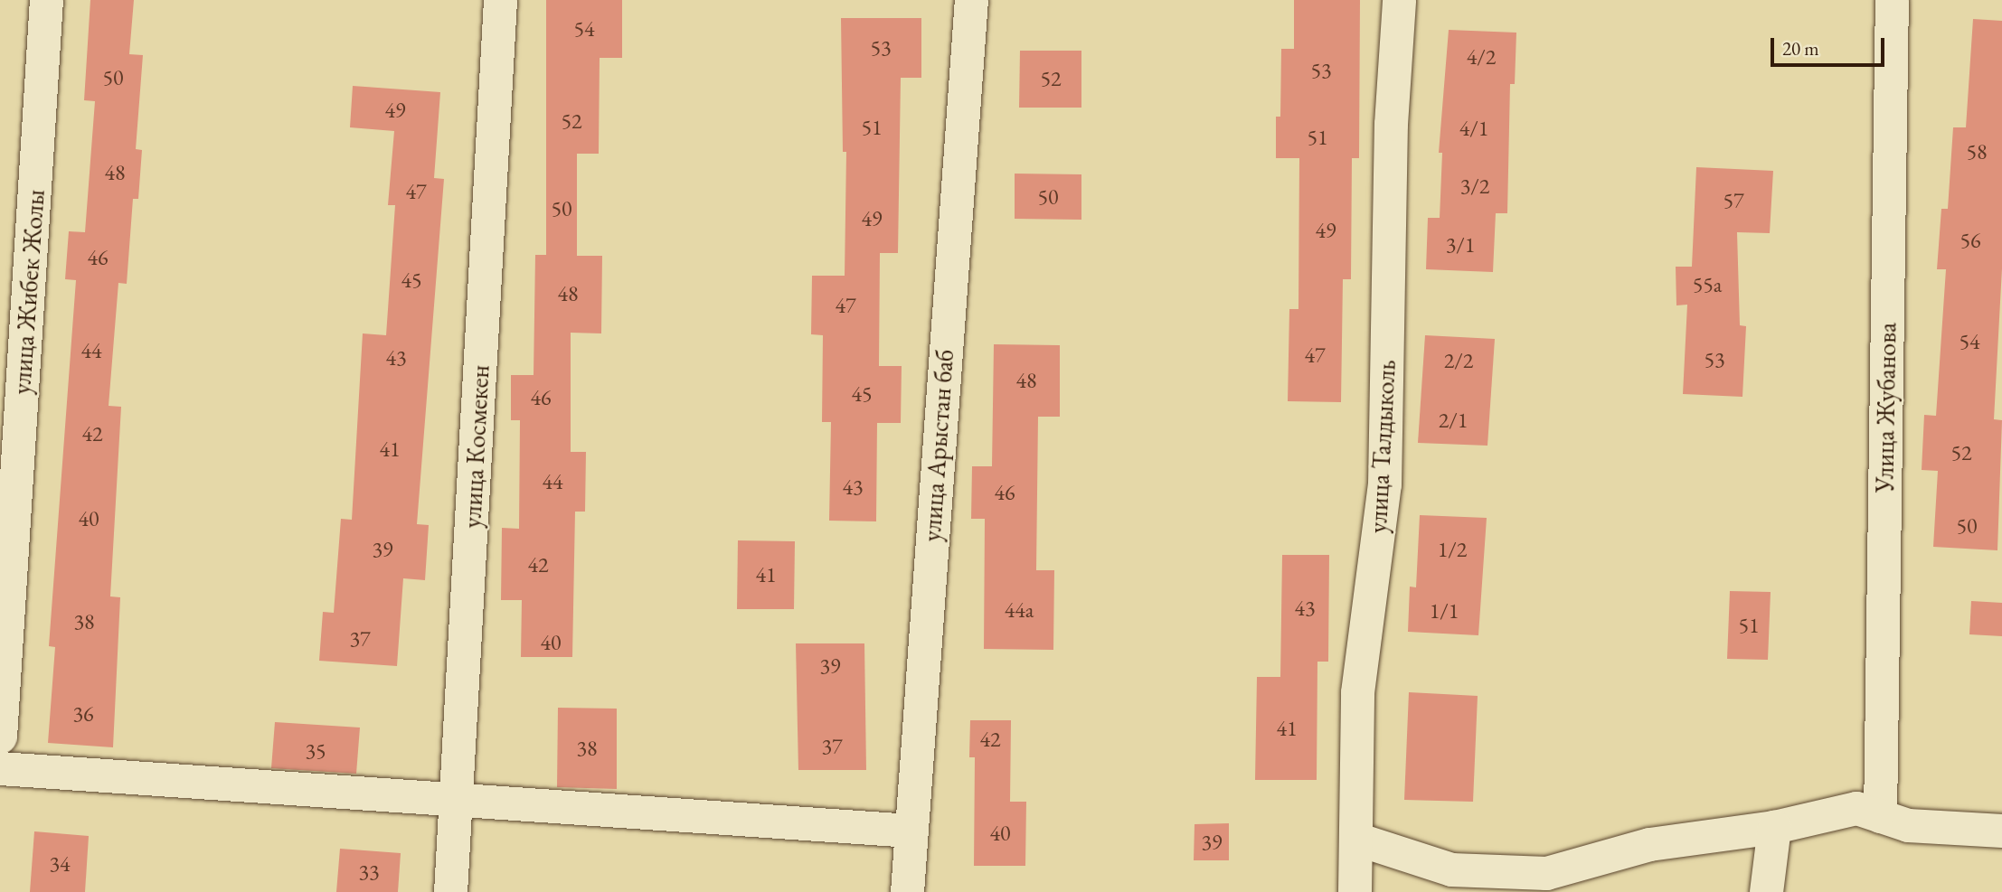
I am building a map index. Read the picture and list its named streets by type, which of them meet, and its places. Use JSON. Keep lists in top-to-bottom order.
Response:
{
  "streets": {
    "street": [
      "улица Жибек Жолы",
      "Улица Жубанова",
      "улица Арыстан баб",
      "улица Космекен",
      "улица Талдыколь"
    ]
  },
  "house_numbers": [
    "54",
    "53",
    "4/2",
    "53",
    "50",
    "52",
    "49",
    "52",
    "51",
    "4/1",
    "51",
    "58",
    "48",
    "3/2",
    "47",
    "50",
    "57",
    "50",
    "49",
    "49",
    "56",
    "3/1",
    "46",
    "45",
    "55а",
    "48",
    "47",
    "54",
    "44",
    "47",
    "43",
    "53",
    "2/2",
    "48",
    "45",
    "46",
    "2/1",
    "42",
    "41",
    "52",
    "44",
    "43",
    "46",
    "40",
    "50",
    "39",
    "1/2",
    "42",
    "41",
    "43",
    "44а",
    "1/1",
    "38",
    "51",
    "37",
    "40",
    "39",
    "36",
    "41",
    "42",
    "37",
    "38",
    "35",
    "40",
    "39",
    "34",
    "33"
  ],
  "scale_bar": "20 m"
}
